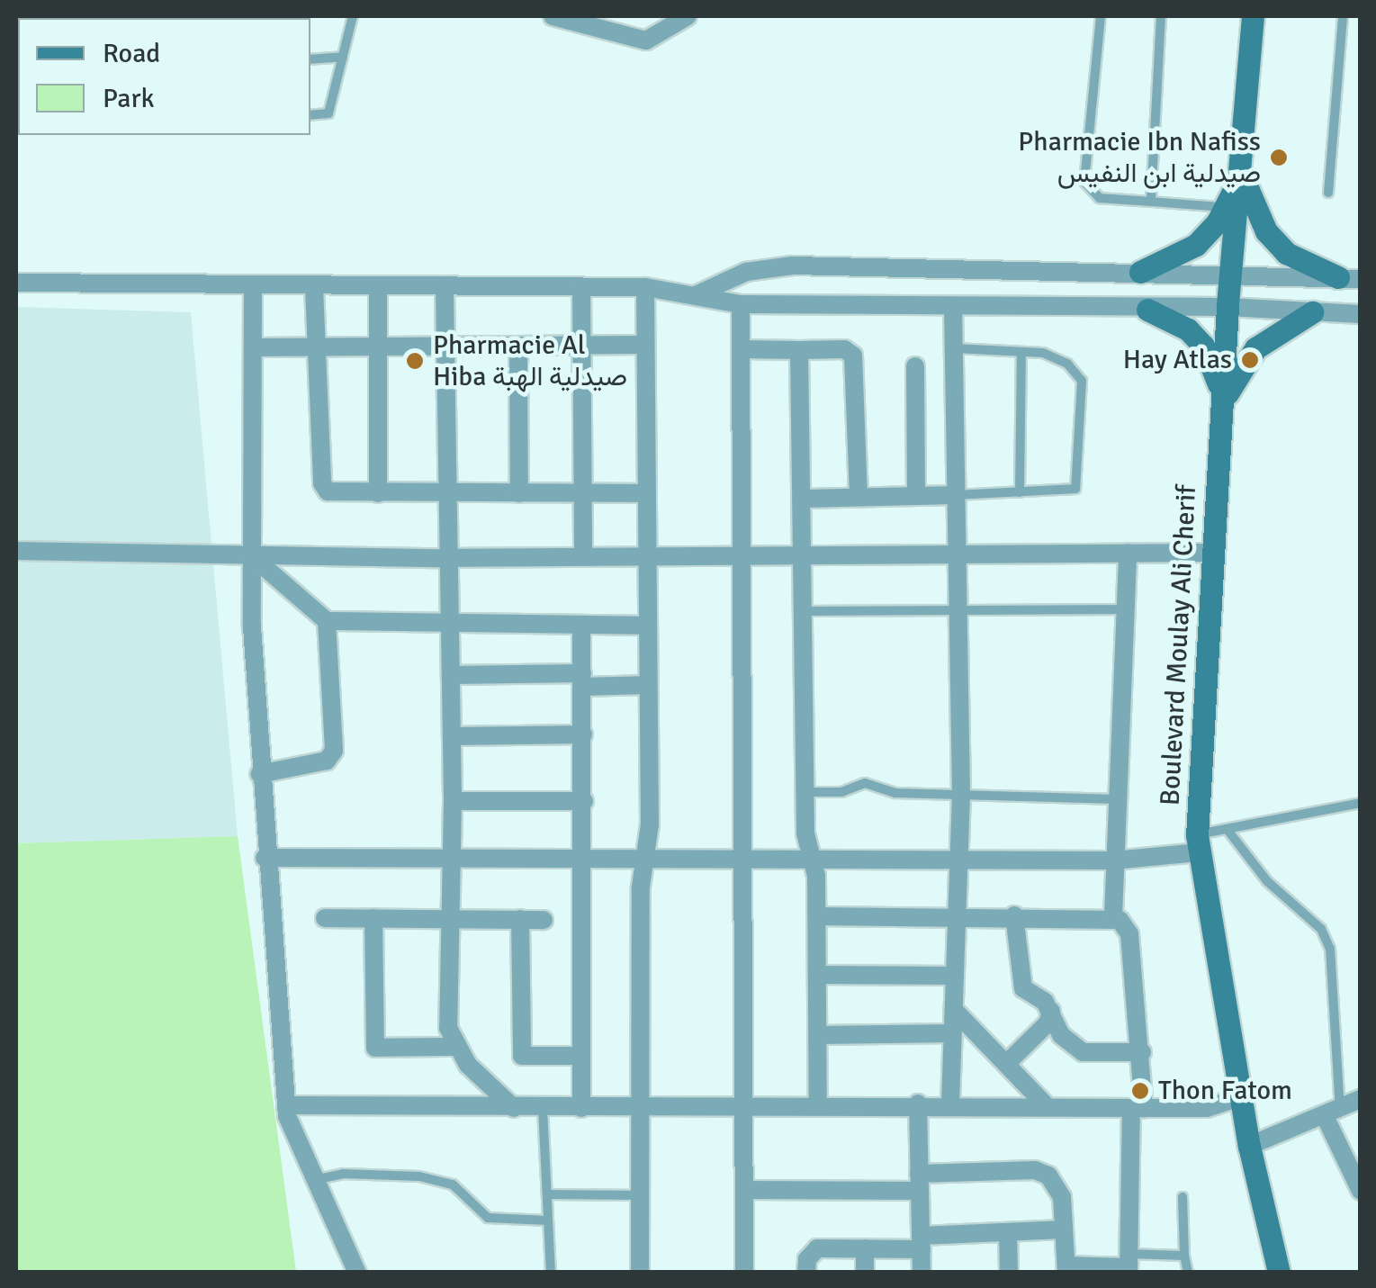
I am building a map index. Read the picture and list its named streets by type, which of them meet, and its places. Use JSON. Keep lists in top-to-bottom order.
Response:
{
  "streets": {
    "main road": ["Boulevard Moulay Ali Cherif"]
  },
  "places": [
    "Pharmacie Ibn Nafiss صيدلية ابن النفيس",
    "Hay Atlas",
    "Pharmacie Al Hiba صيدلية الهبة",
    "Thon Fatom"
  ],
  "legend": ["Road", "Park"]
}
